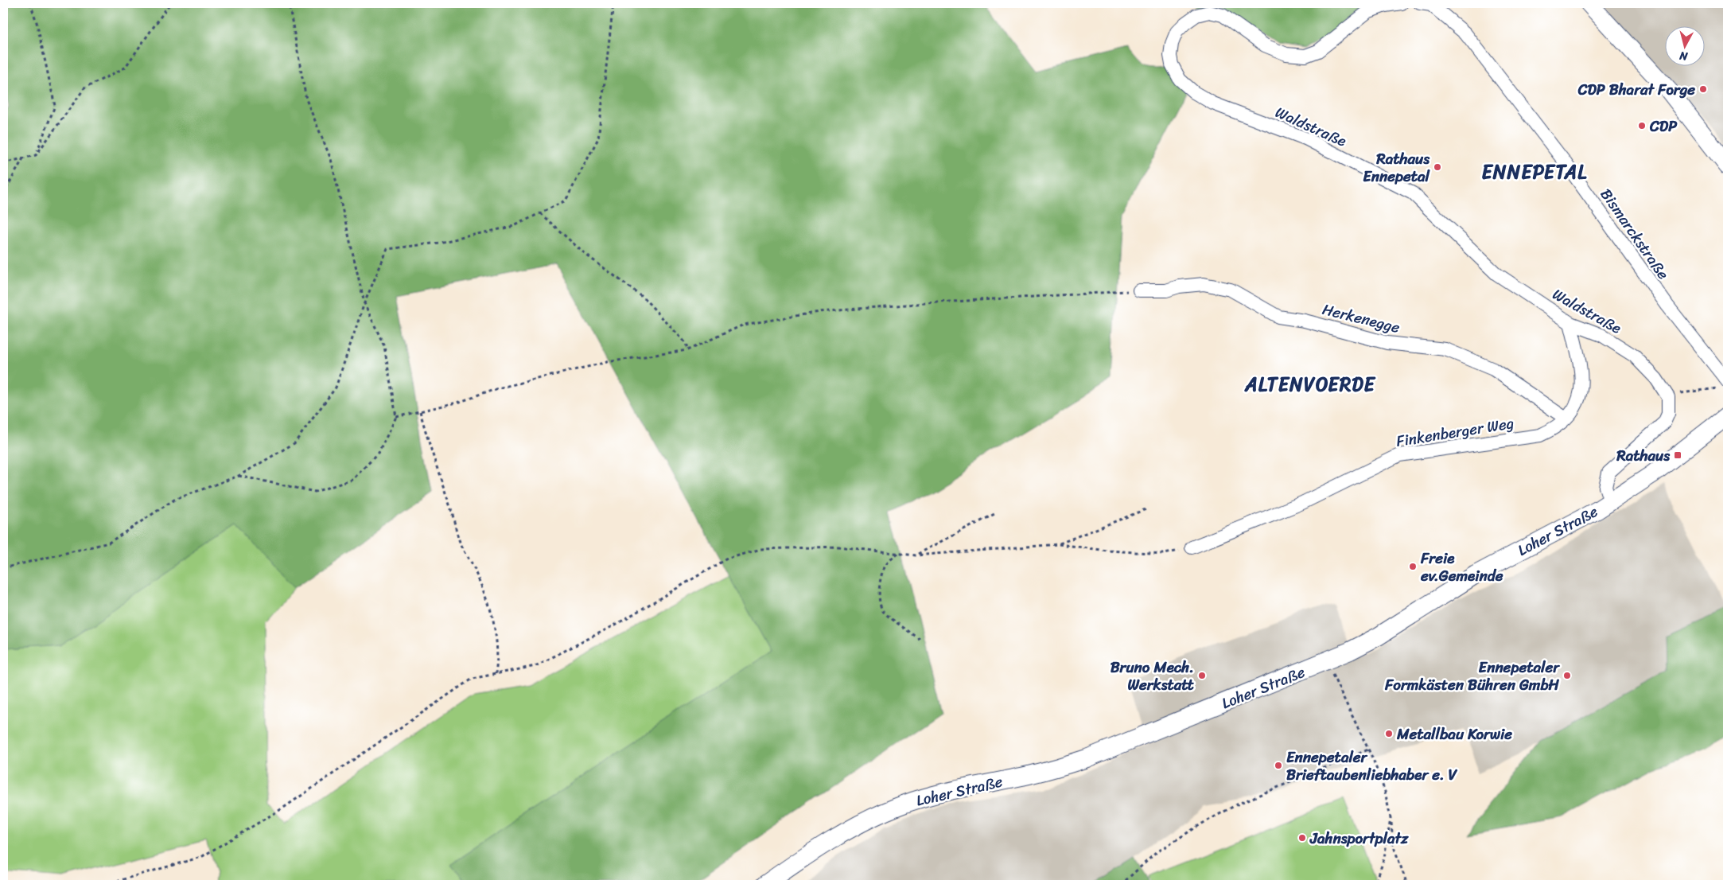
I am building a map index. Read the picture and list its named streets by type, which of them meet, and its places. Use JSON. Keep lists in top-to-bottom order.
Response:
{
  "streets": {
    "main road": ["Loher Straße"],
    "street": [
      "Waldstraße",
      "Bismarckstraße",
      "Herkenegge",
      "Finkenberger Weg"
    ]
  },
  "crossings": [
    ["Waldstraße", "Finkenberger Weg"],
    ["Waldstraße", "Loher Straße"],
    ["Herkenegge", "Finkenberger Weg"]
  ],
  "districts": ["ENNEPETAL", "ALTENVOERDE"],
  "places": {
    "other": [
      "CDP Bharat Forge",
      "CDP",
      "Rathaus Ennepetal",
      "Freie ev.Gemeinde",
      "Bruno Mech. Werkstatt",
      "Ennepetaler Formkästen Bühren GmbH",
      "Metallbau Korwie",
      "Ennepetaler Brieftaubenliebhaber e. V",
      "Jahnsportplatz"
    ],
    "transit": ["Rathaus"]
  },
  "north": "bottom"
}
